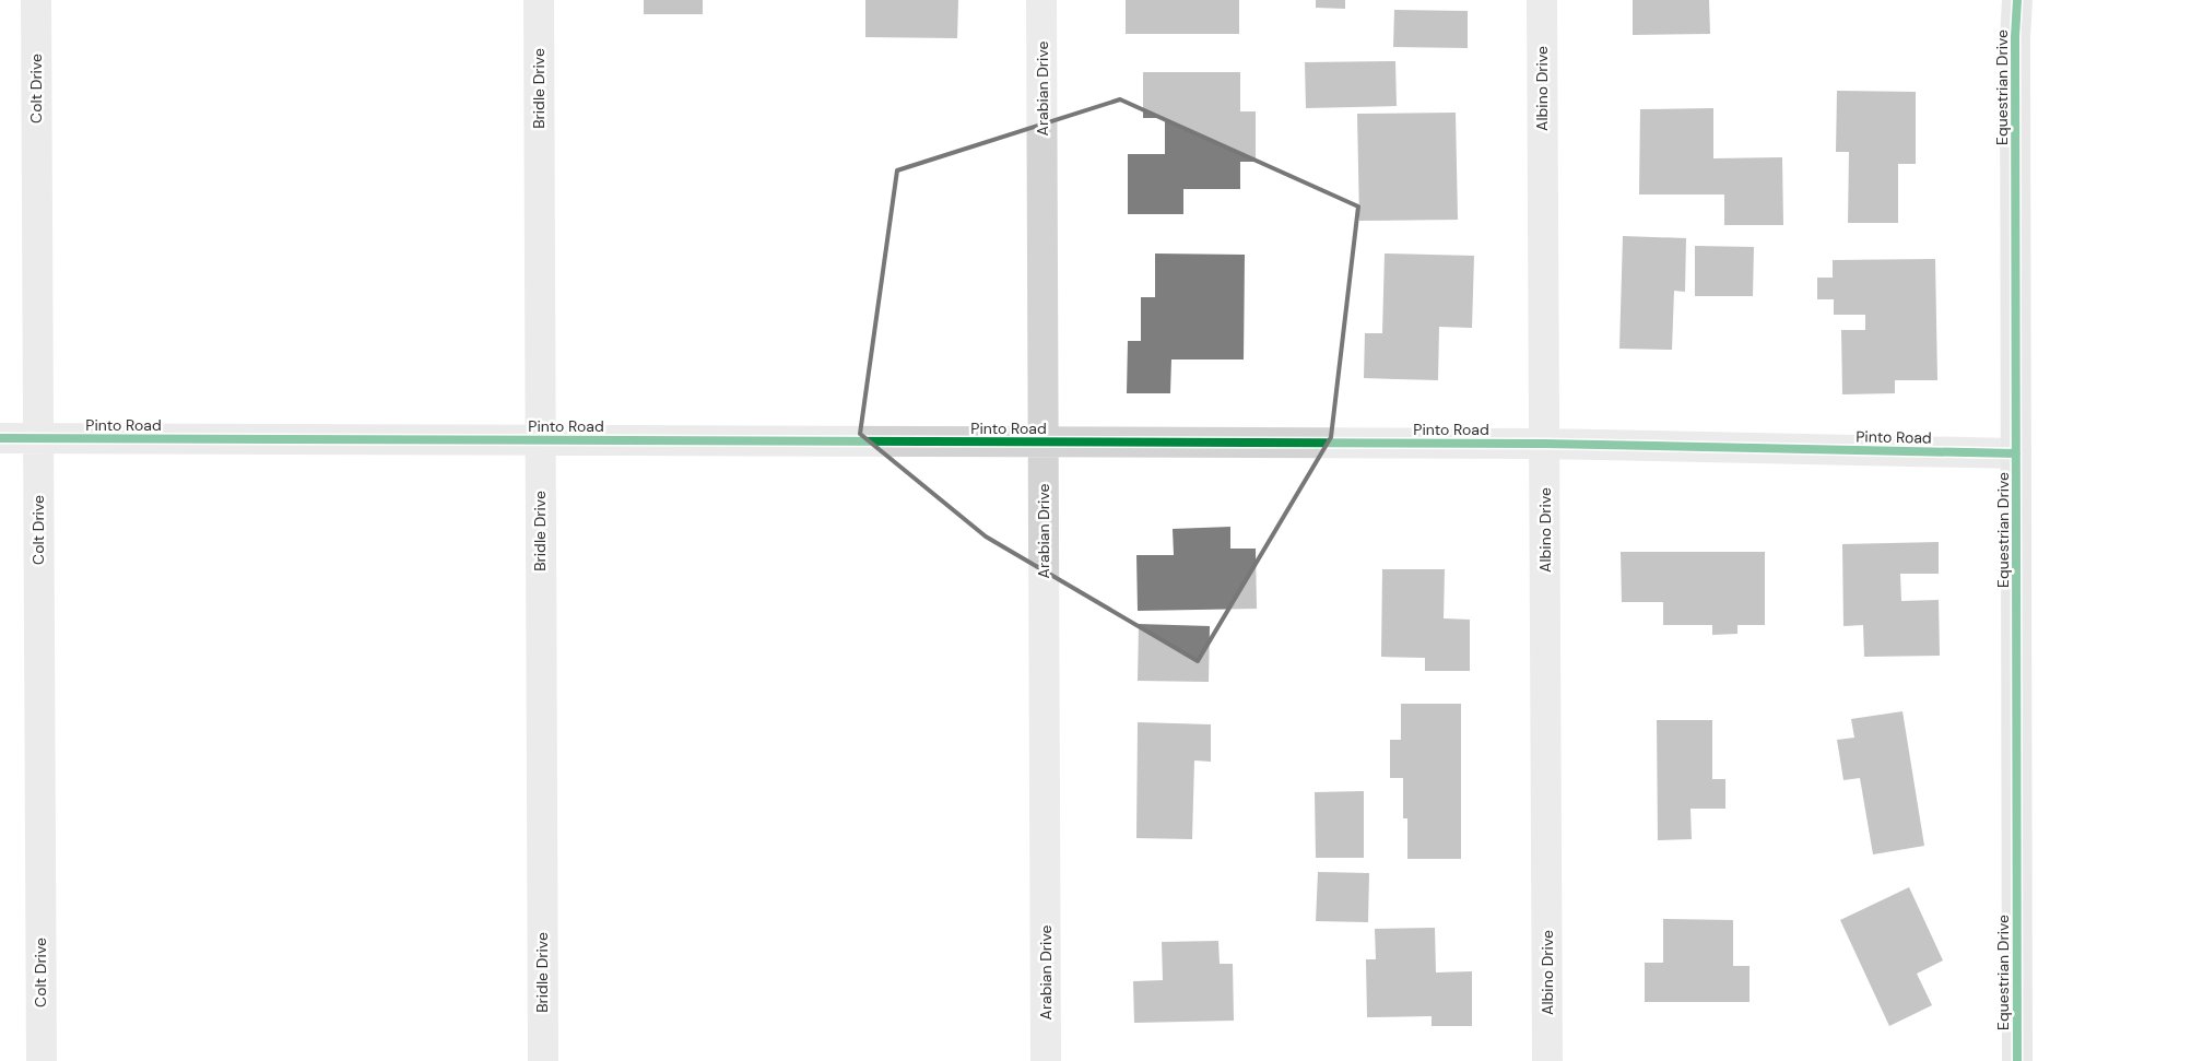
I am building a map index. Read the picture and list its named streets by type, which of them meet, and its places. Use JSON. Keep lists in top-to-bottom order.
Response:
{
  "streets": {
    "street": [
      "Equestrian Drive",
      "Colt Drive",
      "Bridle Drive",
      "Arabian Drive",
      "Albino Drive",
      "Pinto Road"
    ]
  },
  "crossings": [
    ["Equestrian Drive", "Pinto Road"],
    ["Colt Drive", "Pinto Road"],
    ["Bridle Drive", "Pinto Road"],
    ["Arabian Drive", "Pinto Road"],
    ["Albino Drive", "Pinto Road"]
  ]
}
